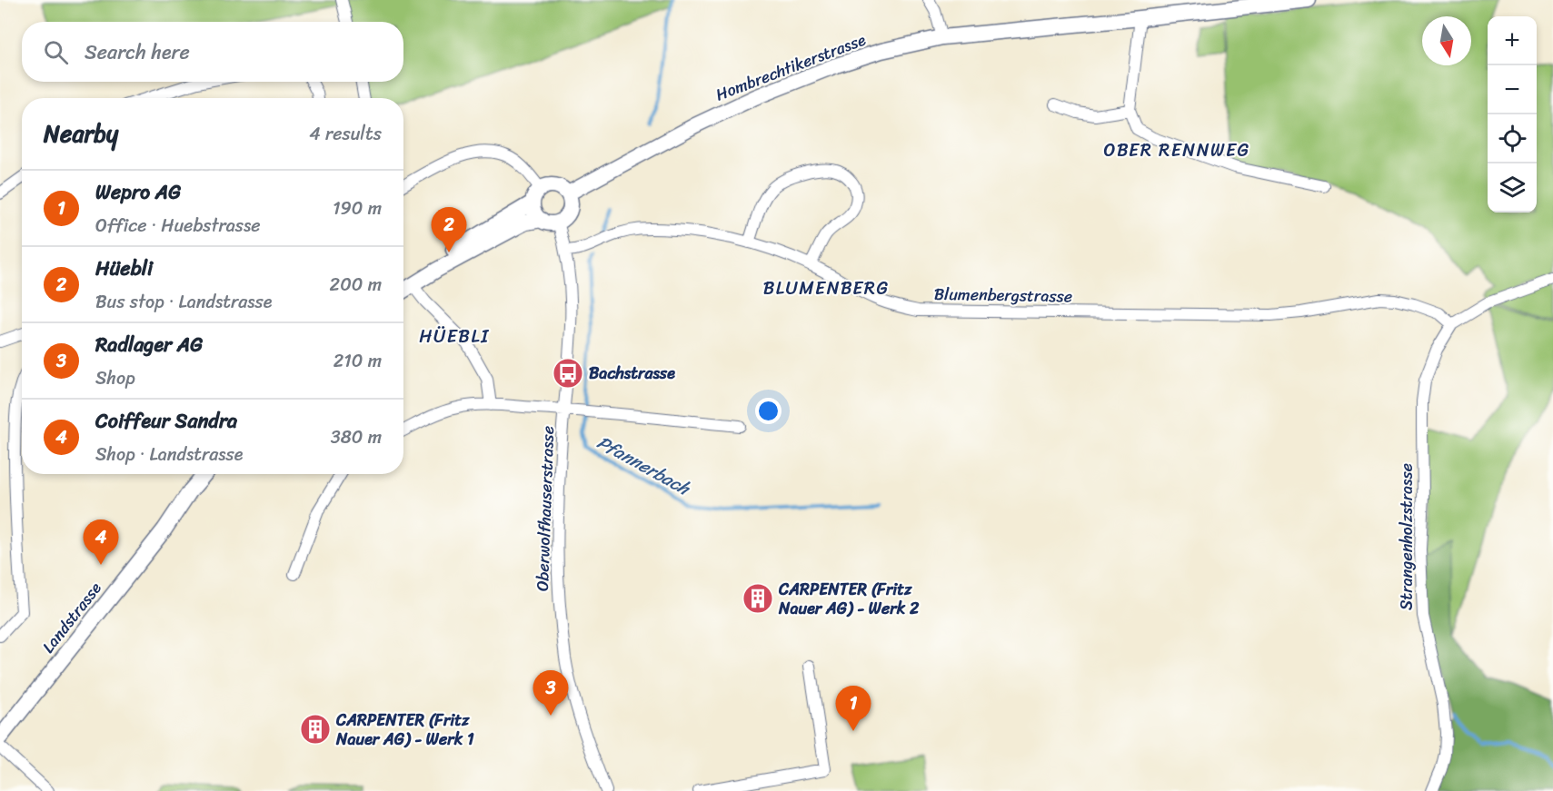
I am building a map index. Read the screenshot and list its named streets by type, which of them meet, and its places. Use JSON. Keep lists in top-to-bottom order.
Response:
{
  "streets": {
    "main road": ["Hombrechtikerstrasse", "Landstrasse"],
    "street": ["Blumenbergstrasse", "Oberwolfhauserstrasse", "Strangenholzstrasse"]
  },
  "crossings": [
    ["Hombrechtikerstrasse", "Oberwolfhauserstrasse"],
    ["Blumenbergstrasse", "Oberwolfhauserstrasse"],
    ["Blumenbergstrasse", "Strangenholzstrasse"]
  ],
  "districts": ["OBER RENNWEG", "BLUMENBERG", "HÜEBLI"],
  "water": ["Pfannerbach"],
  "places": {
    "bus stop": ["Bachstrasse"],
    "building": ["CARPENTER (Fritz Nauer AG) - Werk 2", "CARPENTER (Fritz Nauer AG) - Werk 1"]
  },
  "north": "bottom",
  "page": {
    "map_buttons": ["+", "−"],
    "search": "Search here",
    "heading": ["Nearby", "4 results"],
    "list": [
      {
        "mark": "1",
        "name": "Wepro AG",
        "note": "Office · Huebstrasse",
        "value": "190 m"
      },
      {
        "mark": "2",
        "name": "Hüebli",
        "note": "Bus stop · Landstrasse",
        "value": "200 m"
      },
      {
        "mark": "3",
        "name": "Radlager AG",
        "note": "Shop",
        "value": "210 m"
      },
      {
        "mark": "4",
        "name": "Coiffeur Sandra",
        "note": "Shop · Landstrasse",
        "value": "380 m"
      }
    ],
    "pins": [
      "2",
      "4",
      "3",
      "1"
    ]
  }
}
